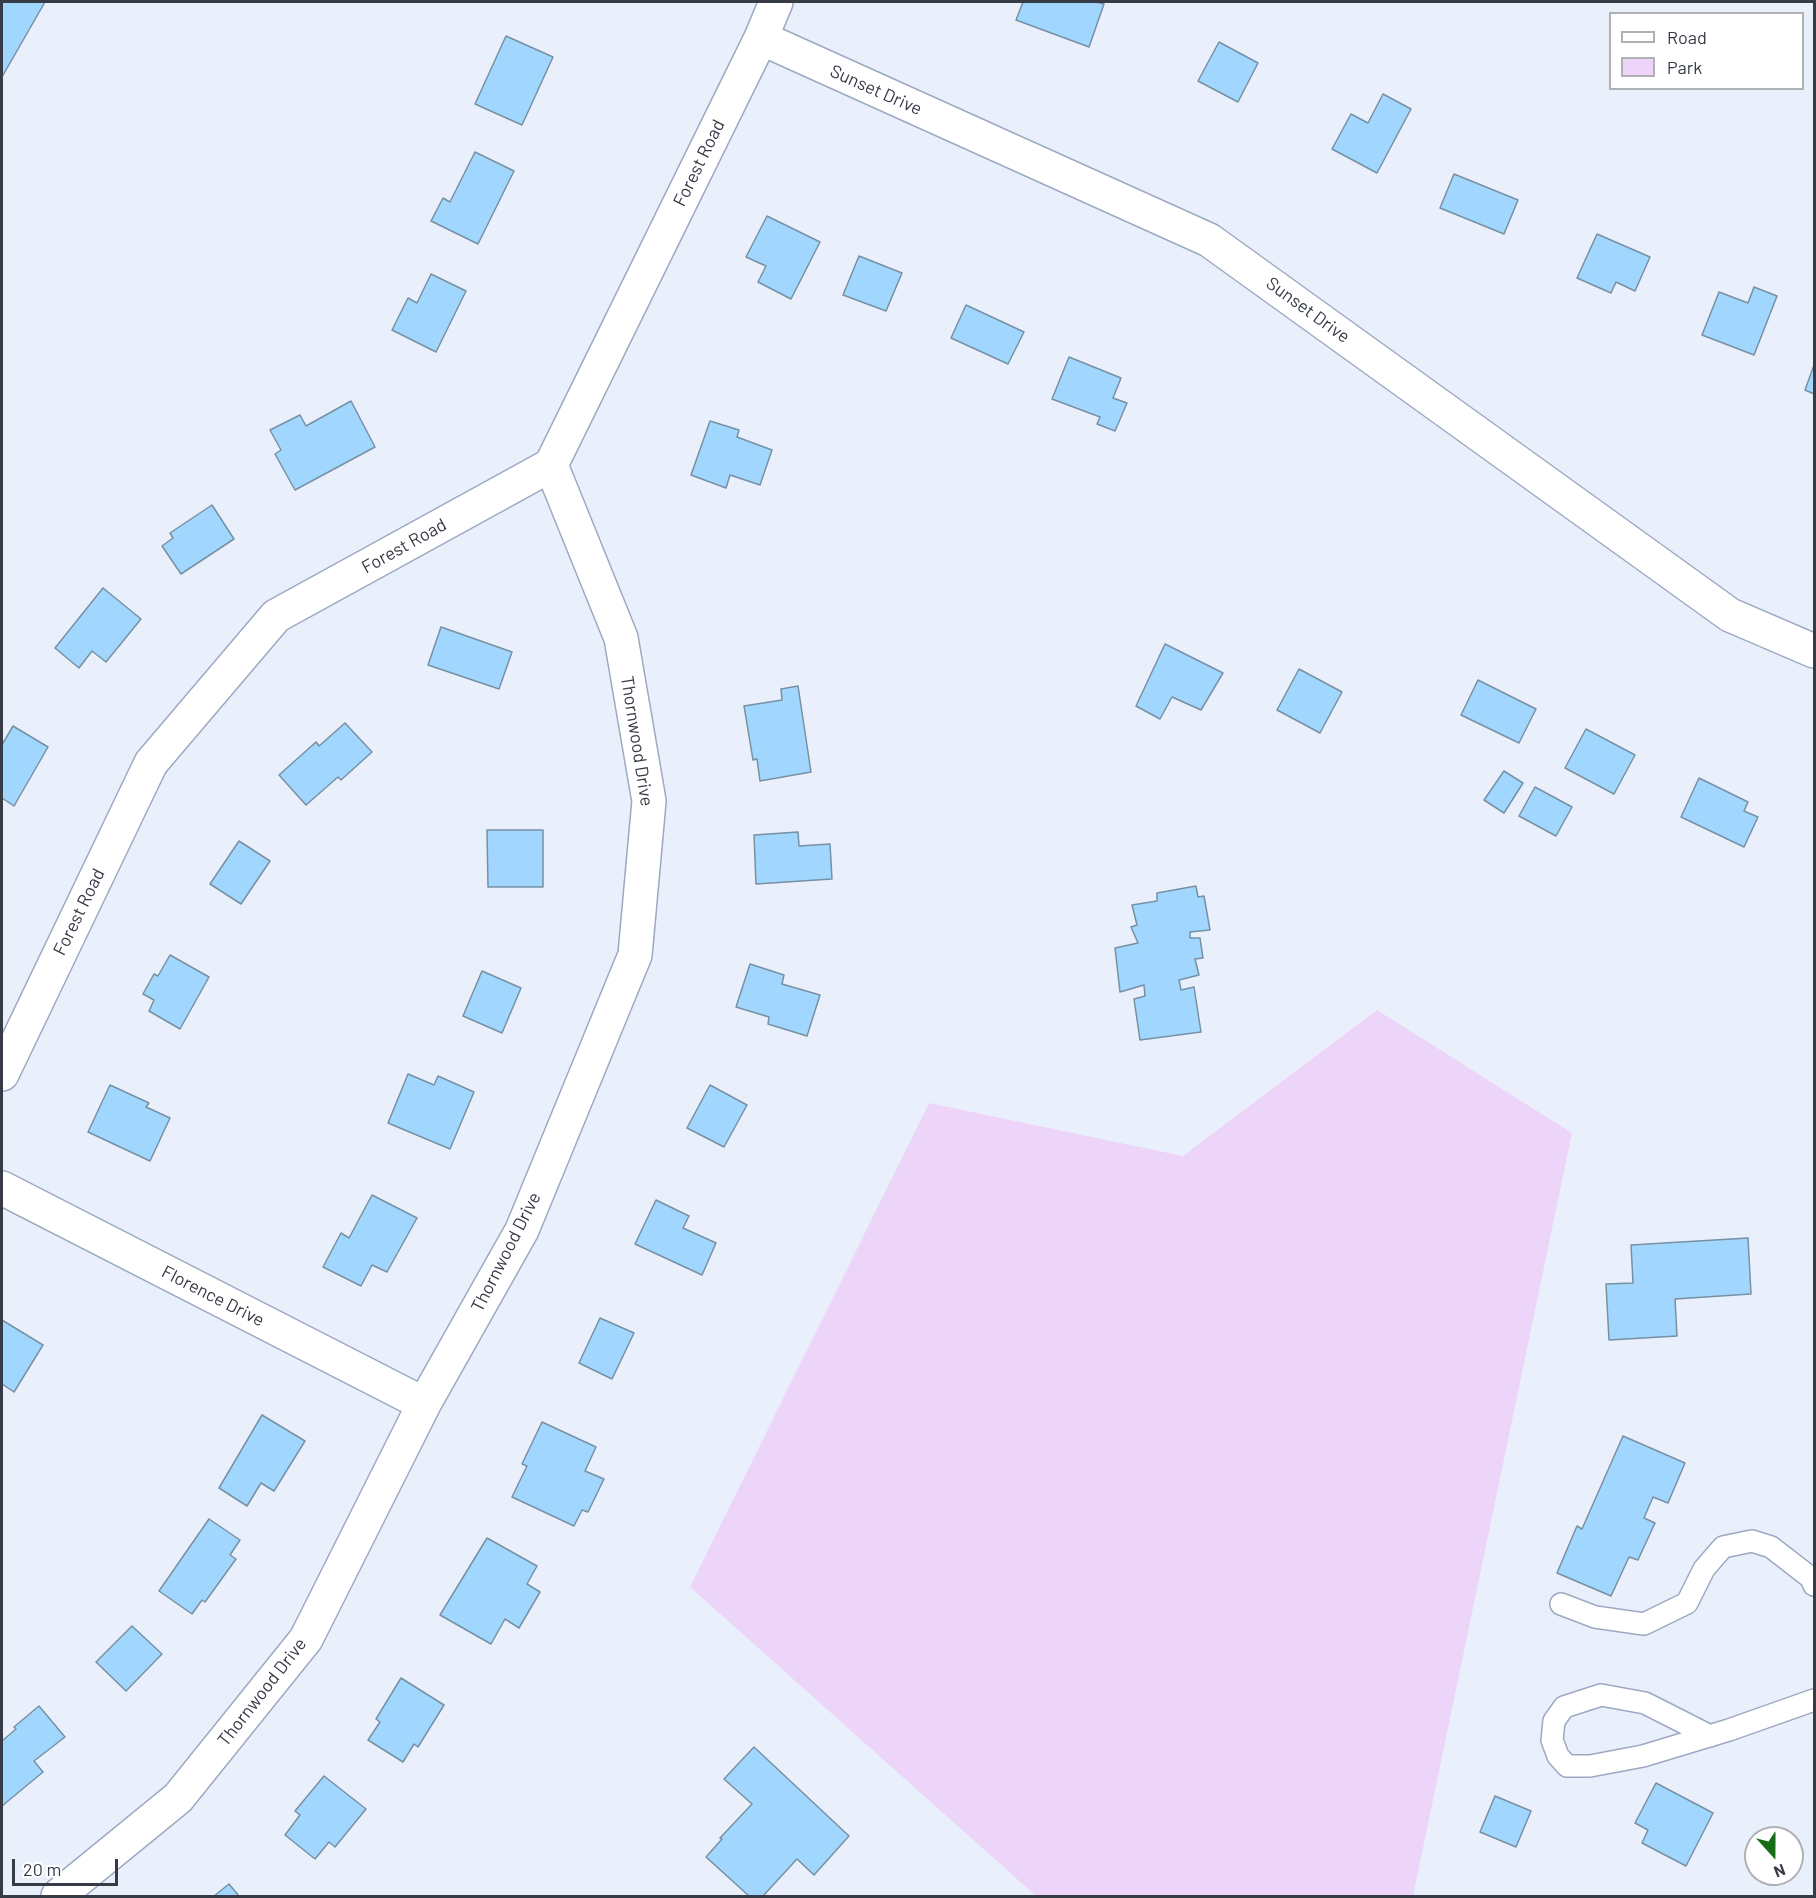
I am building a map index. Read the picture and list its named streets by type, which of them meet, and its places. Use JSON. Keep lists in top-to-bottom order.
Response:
{
  "streets": {
    "street": [
      "Sunset Drive",
      "Forest Road",
      "Thornwood Drive",
      "Florence Drive"
    ]
  },
  "crossings": [
    ["Sunset Drive", "Forest Road"],
    ["Forest Road", "Thornwood Drive"],
    ["Thornwood Drive", "Florence Drive"]
  ],
  "legend": ["Road", "Park"],
  "scale_bar": "20 m",
  "north": "bottom"
}
